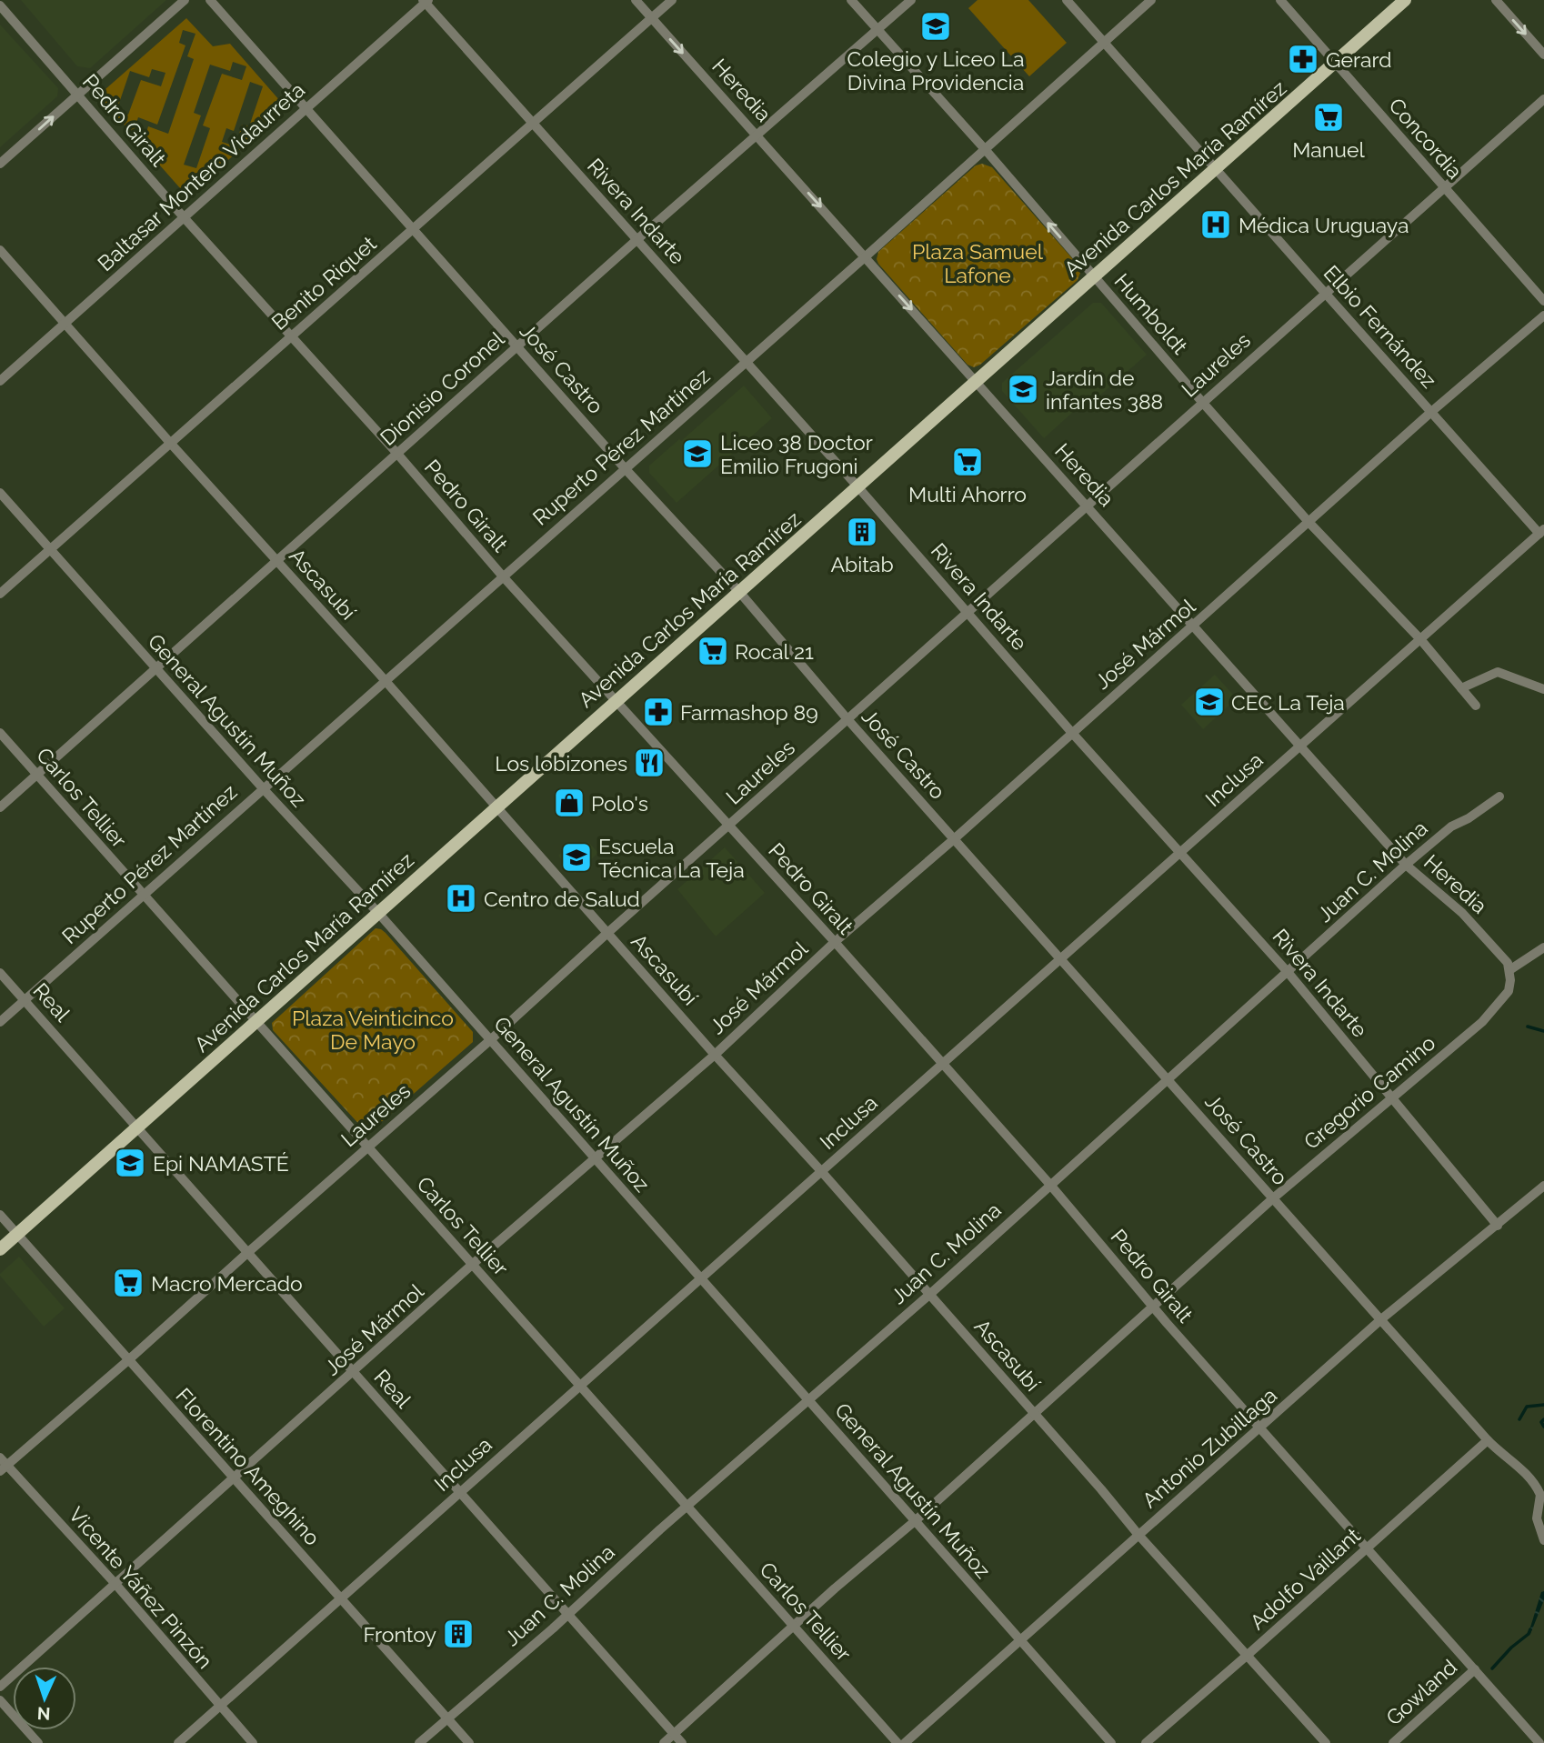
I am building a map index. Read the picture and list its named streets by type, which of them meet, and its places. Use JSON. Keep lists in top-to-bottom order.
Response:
{
  "streets": {
    "main road": ["Avenida Carlos María Ramírez"],
    "street": [
      "Heredia",
      "Pedro Giralt",
      "Concordia",
      "Baltasar Montero Vidaurreta",
      "Rivera Indarte",
      "Benito Riquet",
      "Humboldt",
      "Elbio Fernández",
      "Laureles",
      "José Castro",
      "Dionisio Coronel",
      "Ruperto Pérez Martínez",
      "Ascasubí",
      "José Mármol",
      "General Agustín Muñoz",
      "Inclusa",
      "Carlos Tellier",
      "Juan C. Molina",
      "Real",
      "Gregorio Camino",
      "Antonio Zubillaga",
      "Florentino Ameghino",
      "Adolfo Vaillant",
      "Vicente Yáñez Pinzón",
      "Gowland"
    ]
  },
  "crossings": [
    ["Heredia", "Avenida Carlos María Ramírez"],
    ["Heredia", "Benito Riquet"],
    ["Heredia", "Laureles"],
    ["Heredia", "Dionisio Coronel"],
    ["Heredia", "Ruperto Pérez Martínez"],
    ["Heredia", "José Mármol"],
    ["Heredia", "Inclusa"],
    ["Heredia", "Juan C. Molina"],
    ["Heredia", "Gregorio Camino"],
    ["Pedro Giralt", "Baltasar Montero Vidaurreta"],
    ["Pedro Giralt", "Avenida Carlos María Ramírez"],
    ["Pedro Giralt", "Benito Riquet"],
    ["Pedro Giralt", "Laureles"],
    ["Pedro Giralt", "Dionisio Coronel"],
    ["Pedro Giralt", "Ruperto Pérez Martínez"],
    ["Pedro Giralt", "José Mármol"],
    ["Pedro Giralt", "Inclusa"],
    ["Pedro Giralt", "Juan C. Molina"],
    ["Pedro Giralt", "Gregorio Camino"],
    ["Pedro Giralt", "Antonio Zubillaga"],
    ["Pedro Giralt", "Adolfo Vaillant"],
    ["Pedro Giralt", "Gowland"],
    ["Concordia", "Avenida Carlos María Ramírez"],
    ["Concordia", "Laureles"],
    ["Baltasar Montero Vidaurreta", "Rivera Indarte"],
    ["Baltasar Montero Vidaurreta", "José Castro"],
    ["Baltasar Montero Vidaurreta", "Ascasubí"],
    ["Avenida Carlos María Ramírez", "Rivera Indarte"],
    ["Avenida Carlos María Ramírez", "Humboldt"],
    ["Avenida Carlos María Ramírez", "Elbio Fernández"],
    ["Avenida Carlos María Ramírez", "José Castro"],
    ["Avenida Carlos María Ramírez", "Ascasubí"],
    ["Avenida Carlos María Ramírez", "General Agustín Muñoz"],
    ["Avenida Carlos María Ramírez", "Carlos Tellier"],
    ["Avenida Carlos María Ramírez", "Real"],
    ["Avenida Carlos María Ramírez", "Florentino Ameghino"],
    ["Rivera Indarte", "Benito Riquet"],
    ["Rivera Indarte", "Laureles"],
    ["Rivera Indarte", "Dionisio Coronel"],
    ["Rivera Indarte", "Ruperto Pérez Martínez"],
    ["Rivera Indarte", "José Mármol"],
    ["Rivera Indarte", "Inclusa"],
    ["Rivera Indarte", "Juan C. Molina"],
    ["Rivera Indarte", "Gregorio Camino"],
    ["Rivera Indarte", "Antonio Zubillaga"],
    ["Benito Riquet", "José Castro"],
    ["Benito Riquet", "Ascasubí"],
    ["Benito Riquet", "General Agustín Muñoz"],
    ["Humboldt", "Laureles"],
    ["Humboldt", "Dionisio Coronel"],
    ["Humboldt", "Ruperto Pérez Martínez"],
    ["Humboldt", "José Mármol"],
    ["Humboldt", "Inclusa"],
    ["Elbio Fernández", "Laureles"],
    ["Elbio Fernández", "Ruperto Pérez Martínez"],
    ["Elbio Fernández", "José Mármol"],
    ["Elbio Fernández", "Inclusa"],
    ["Laureles", "José Castro"],
    ["Laureles", "Ascasubí"],
    ["Laureles", "General Agustín Muñoz"],
    ["Laureles", "Carlos Tellier"],
    ["Laureles", "Real"],
    ["Laureles", "Florentino Ameghino"],
    ["Laureles", "Vicente Yáñez Pinzón"],
    ["José Castro", "Dionisio Coronel"],
    ["José Castro", "Ruperto Pérez Martínez"],
    ["José Castro", "José Mármol"],
    ["José Castro", "Inclusa"],
    ["José Castro", "Juan C. Molina"],
    ["José Castro", "Gregorio Camino"],
    ["José Castro", "Antonio Zubillaga"],
    ["José Castro", "Adolfo Vaillant"],
    ["Dionisio Coronel", "Ascasubí"],
    ["Dionisio Coronel", "General Agustín Muñoz"],
    ["Dionisio Coronel", "Carlos Tellier"],
    ["Ruperto Pérez Martínez", "Ascasubí"],
    ["Ruperto Pérez Martínez", "General Agustín Muñoz"],
    ["Ruperto Pérez Martínez", "Carlos Tellier"],
    ["Ruperto Pérez Martínez", "Real"],
    ["Ascasubí", "José Mármol"],
    ["Ascasubí", "Inclusa"],
    ["Ascasubí", "Juan C. Molina"],
    ["Ascasubí", "Gregorio Camino"],
    ["Ascasubí", "Antonio Zubillaga"],
    ["Ascasubí", "Adolfo Vaillant"],
    ["José Mármol", "General Agustín Muñoz"],
    ["José Mármol", "Carlos Tellier"],
    ["José Mármol", "Real"],
    ["José Mármol", "Florentino Ameghino"],
    ["José Mármol", "Vicente Yáñez Pinzón"],
    ["General Agustín Muñoz", "Inclusa"],
    ["General Agustín Muñoz", "Juan C. Molina"],
    ["General Agustín Muñoz", "Gregorio Camino"],
    ["General Agustín Muñoz", "Antonio Zubillaga"],
    ["Inclusa", "Carlos Tellier"],
    ["Inclusa", "Real"],
    ["Inclusa", "Florentino Ameghino"],
    ["Inclusa", "Vicente Yáñez Pinzón"],
    ["Carlos Tellier", "Juan C. Molina"],
    ["Carlos Tellier", "Gregorio Camino"],
    ["Juan C. Molina", "Real"],
    ["Juan C. Molina", "Florentino Ameghino"],
    ["Real", "Gregorio Camino"]
  ],
  "one_way": ["Heredia"],
  "parks": ["Plaza Samuel Lafone", "Plaza Veinticinco De Mayo"],
  "places": {
    "school or university": [
      "Colegio y Liceo La Divina Providencia",
      "Jardín de infantes 388",
      "Liceo 38 Doctor Emilio Frugoni",
      "CEC La Teja",
      "Escuela Técnica La Teja",
      "Epi NAMASTÉ"
    ],
    "pharmacy": ["Gerard", "Farmashop 89"],
    "supermarket": [
      "Manuel",
      "Multi Ahorro",
      "Rocal 21",
      "Macro Mercado"
    ],
    "hospital": ["Médica Uruguaya", "Centro de Salud"],
    "building": ["Abitab", "Frontoy"],
    "restaurant": ["Los lobizones"],
    "shop": ["Polo's"]
  },
  "north": "bottom"
}
